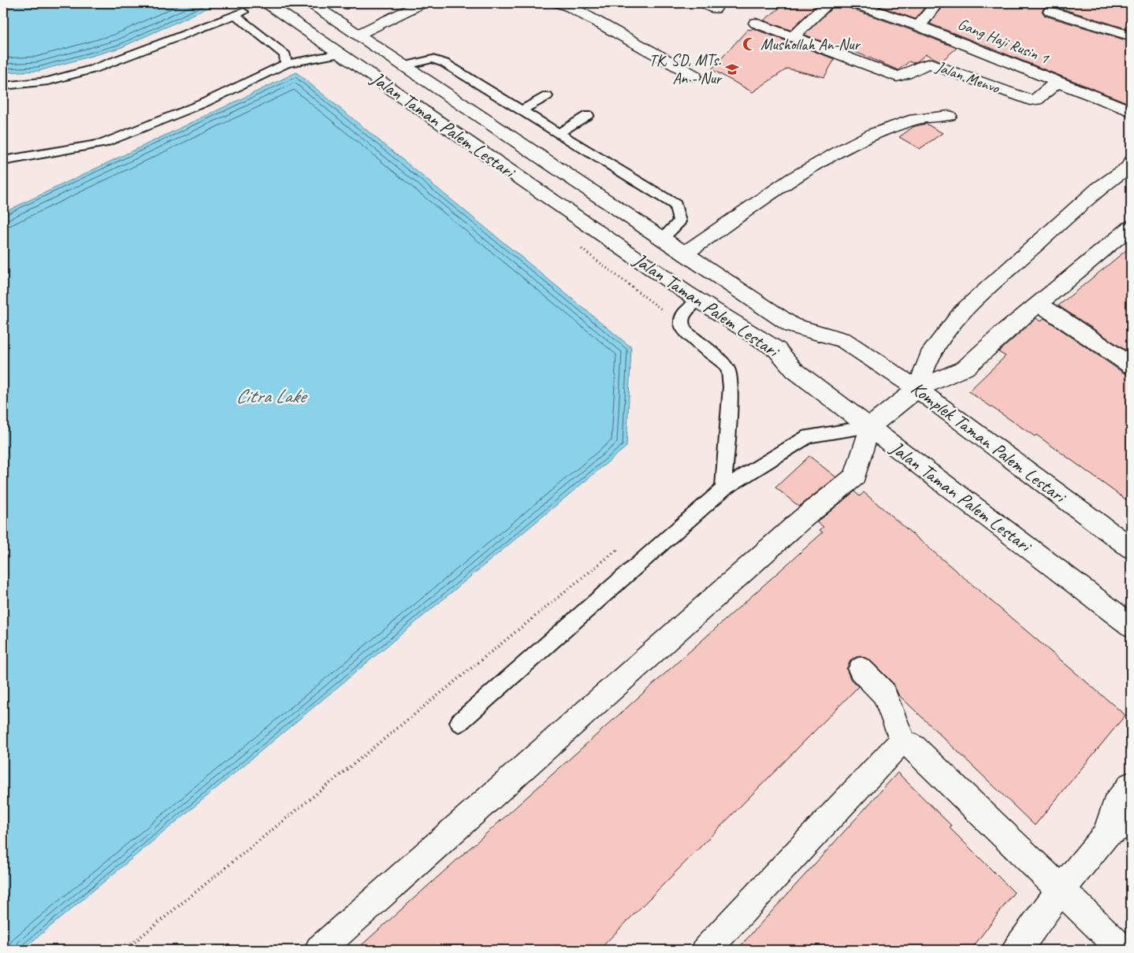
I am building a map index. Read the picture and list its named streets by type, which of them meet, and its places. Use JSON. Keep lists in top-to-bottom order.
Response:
{
  "streets": {
    "street": [
      "Gang Haji Rusin 1",
      "Jalan Menvo",
      "Jalan Taman Palem Lestari",
      "Komplek Taman Palem Lestari"
    ]
  },
  "crossings": [
    ["Gang Haji Rusin 1", "Jalan Menvo"],
    ["Jalan Taman Palem Lestari", "Komplek Taman Palem Lestari"]
  ],
  "water": ["Citra Lake"],
  "places": {
    "mosque": ["Mushollah An-Nur"],
    "school or university": ["TK, SD, MTs. An - Nur"]
  }
}
